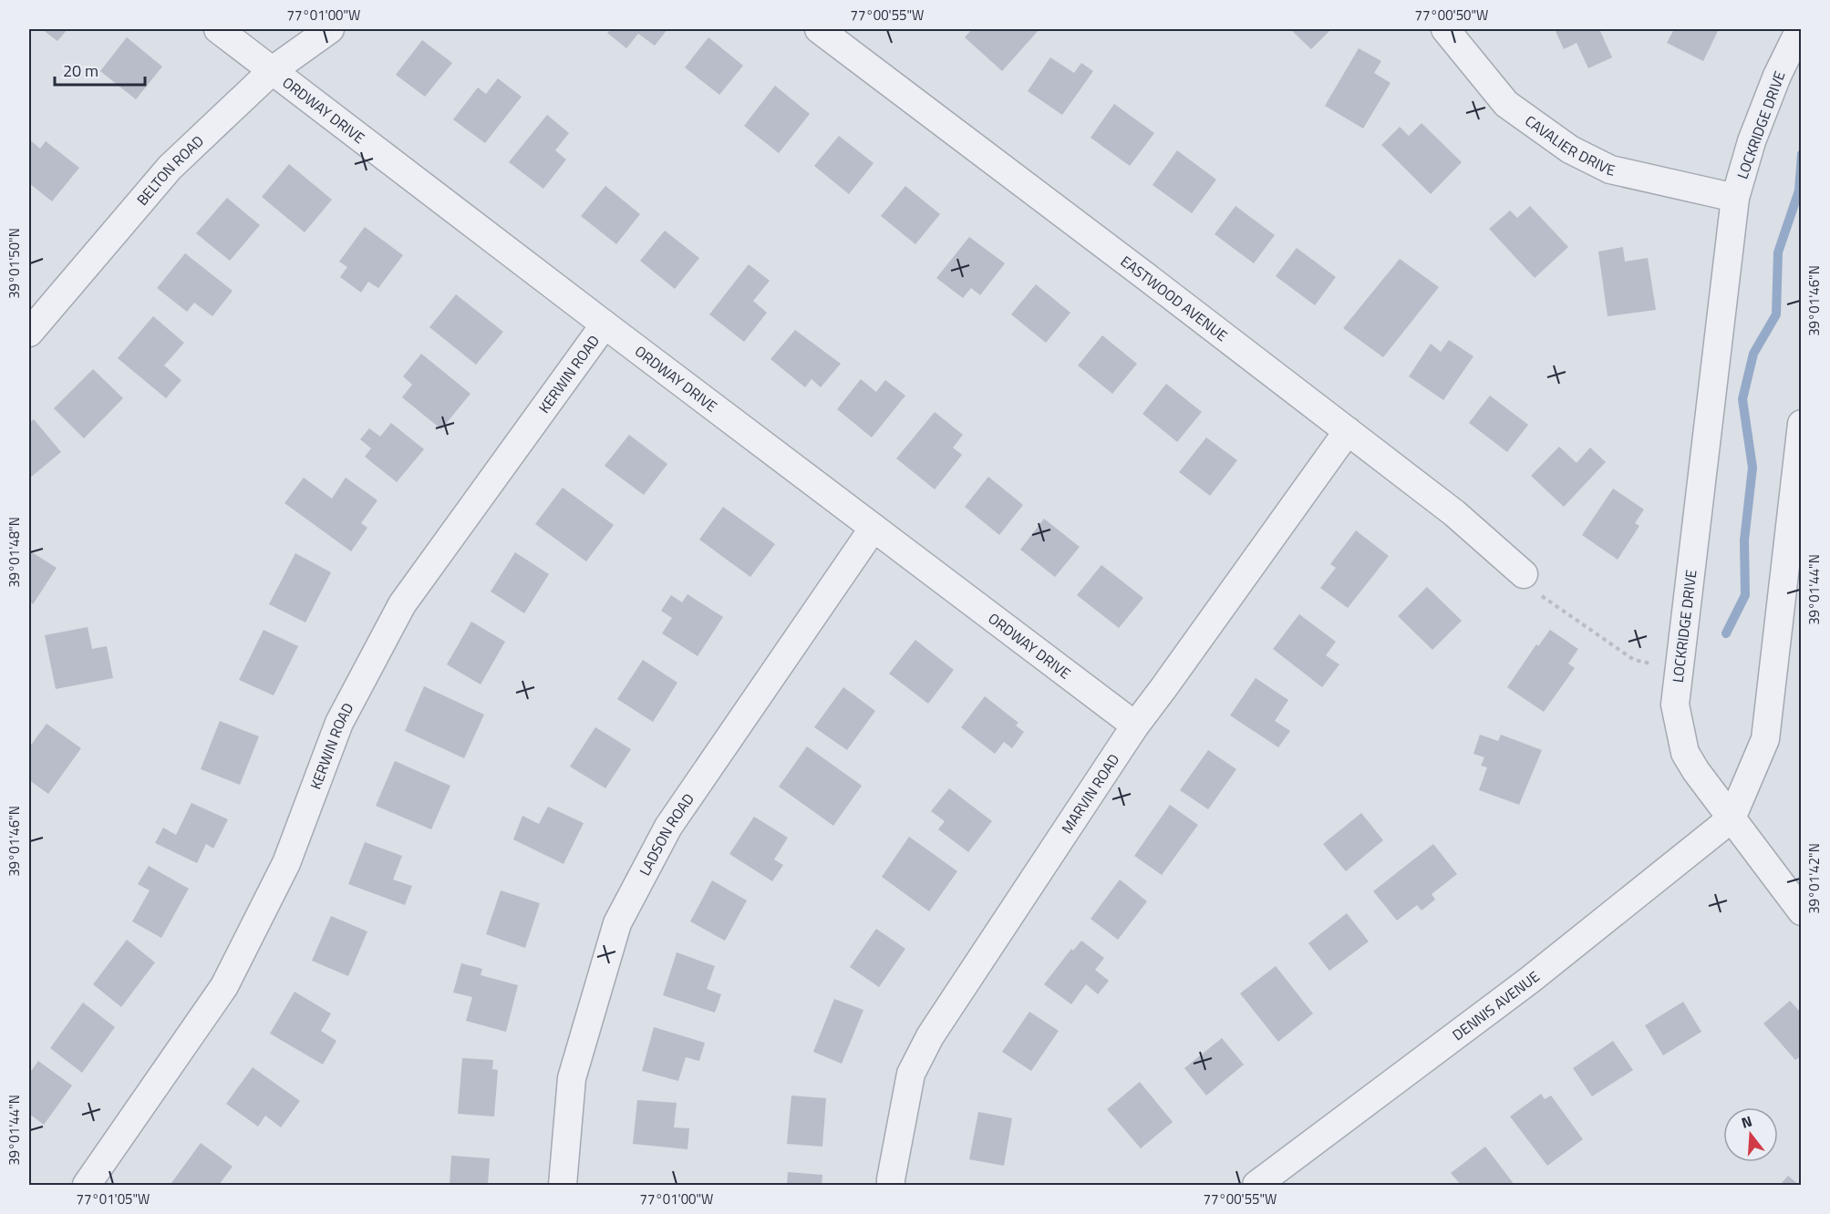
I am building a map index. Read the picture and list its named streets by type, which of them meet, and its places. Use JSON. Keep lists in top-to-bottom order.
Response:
{
  "streets": {
    "street": [
      "ORDWAY DRIVE",
      "LOCKRIDGE DRIVE",
      "CAVALIER DRIVE",
      "BELTON ROAD",
      "EASTWOOD AVENUE",
      "KERWIN ROAD",
      "MARVIN ROAD",
      "LADSON ROAD",
      "DENNIS AVENUE"
    ]
  },
  "crossings": [
    ["ORDWAY DRIVE", "BELTON ROAD"],
    ["ORDWAY DRIVE", "KERWIN ROAD"],
    ["ORDWAY DRIVE", "MARVIN ROAD"],
    ["ORDWAY DRIVE", "LADSON ROAD"],
    ["LOCKRIDGE DRIVE", "CAVALIER DRIVE"],
    ["LOCKRIDGE DRIVE", "DENNIS AVENUE"],
    ["EASTWOOD AVENUE", "MARVIN ROAD"]
  ],
  "scale_bar": "20 m",
  "north": "top",
  "coordinates": [
    "77°01'00\"W",
    "77°00'55\"W",
    "77°00'50\"W",
    "39°01'50\"N",
    "39°01'46\"N",
    "39°01'48\"N",
    "39°01'44\"N",
    "39°01'42\"N",
    "77°01'05\"W"
  ]
}
